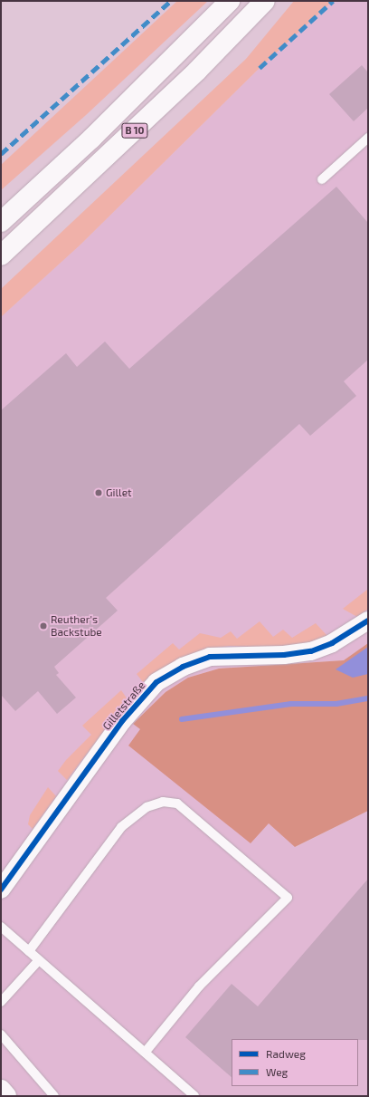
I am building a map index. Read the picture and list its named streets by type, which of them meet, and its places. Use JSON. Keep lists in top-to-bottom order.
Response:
{
  "streets": {
    "main road": ["B 10"],
    "street": ["Gilletstraße"]
  },
  "places": ["Gillet", "Reuther's Backstube"],
  "legend": ["Radweg", "Weg"]
}
